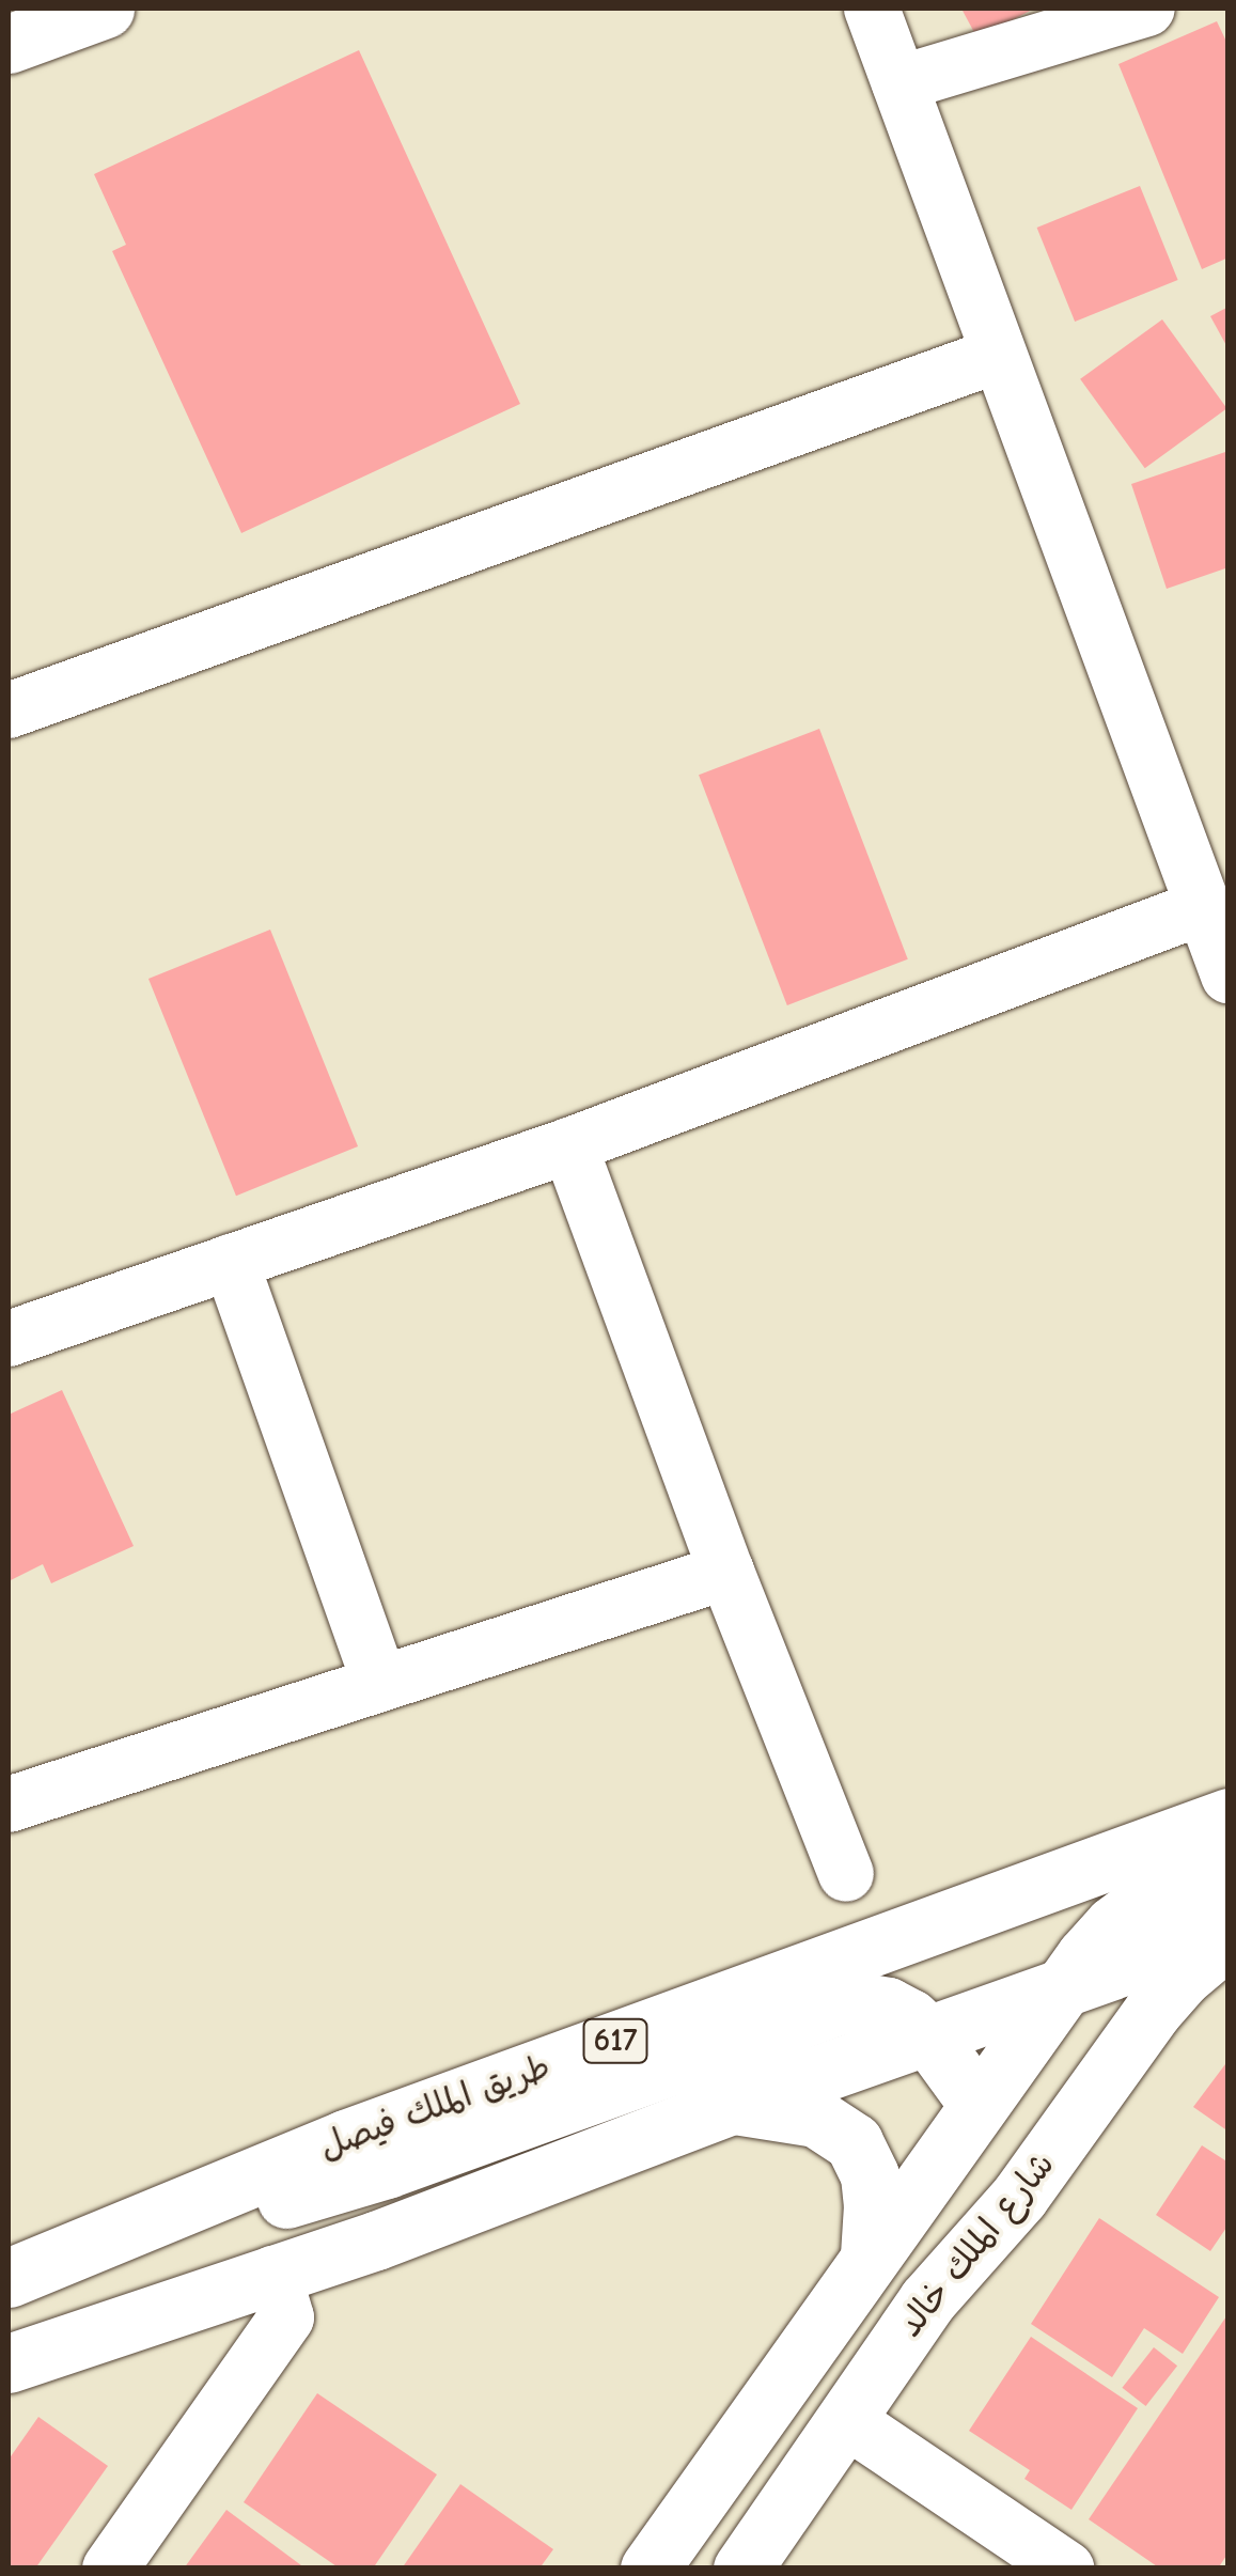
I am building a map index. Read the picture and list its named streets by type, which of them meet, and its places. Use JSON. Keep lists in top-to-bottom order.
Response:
{
  "streets": {
    "main road": ["617", "طريق الملك فيصل", "شارع الملك خالد"]
  }
}
